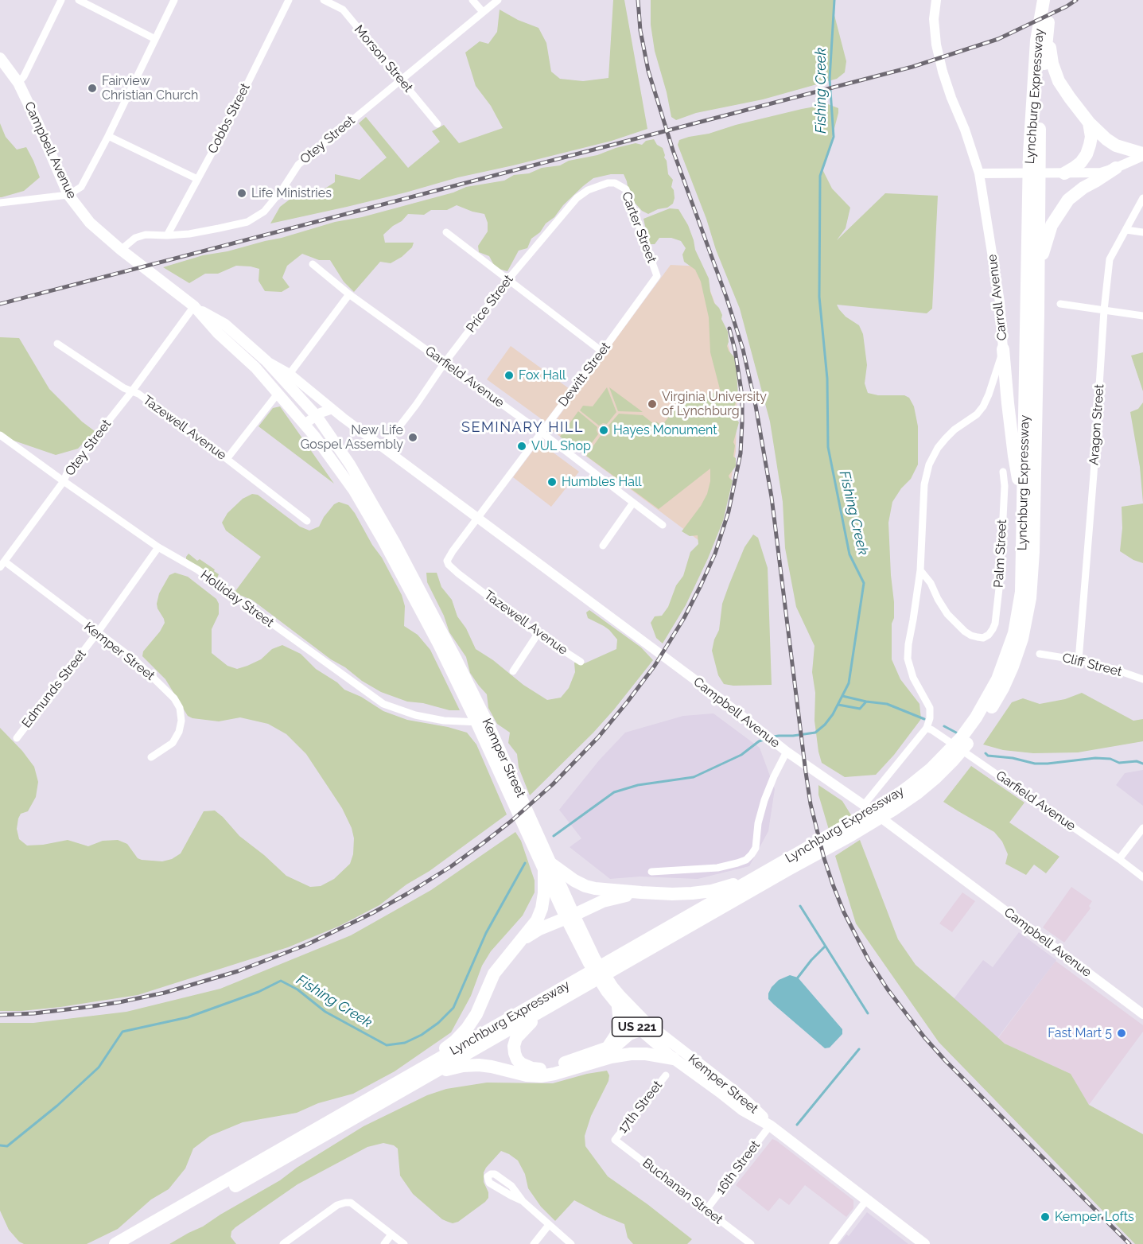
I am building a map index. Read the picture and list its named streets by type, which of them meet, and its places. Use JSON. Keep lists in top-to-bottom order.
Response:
{
  "streets": {
    "highway": ["Lynchburg Expressway"],
    "main road": [
      "Campbell Avenue",
      "Carroll Avenue",
      "Kemper Street",
      "US 221"
    ],
    "street": [
      "Morson Street",
      "Cobbs Street",
      "Otey Street",
      "Carter Street",
      "Price Street",
      "Dewitt Street",
      "Garfield Avenue",
      "Aragon Street",
      "Tazewell Avenue",
      "Palm Street",
      "Holliday Street",
      "Cliff Street",
      "Edmunds Street",
      "17th Street",
      "16th Street",
      "Buchanan Street"
    ]
  },
  "crossings": [
    ["Morson Street", "Otey Street"],
    ["Cobbs Street", "Otey Street"],
    ["Otey Street", "Campbell Avenue"],
    ["Otey Street", "Tazewell Avenue"],
    ["Otey Street", "Holliday Street"],
    ["Otey Street", "Kemper Street"],
    ["Campbell Avenue", "Price Street"],
    ["Campbell Avenue", "Dewitt Street"],
    ["Campbell Avenue", "Kemper Street"],
    ["Carter Street", "Price Street"],
    ["Carter Street", "Dewitt Street"],
    ["Carroll Avenue", "Garfield Avenue"],
    ["Carroll Avenue", "Palm Street"],
    ["Price Street", "Garfield Avenue"],
    ["Dewitt Street", "Garfield Avenue"],
    ["Dewitt Street", "Tazewell Avenue"],
    ["Aragon Street", "Cliff Street"],
    ["Holliday Street", "Kemper Street"],
    ["Holliday Street", "Edmunds Street"],
    ["Kemper Street", "Edmunds Street"],
    ["Kemper Street", "16th Street"],
    ["17th Street", "Buchanan Street"],
    ["16th Street", "Buchanan Street"]
  ],
  "districts": ["SEMINARY HILL"],
  "water": ["Fishing Creek"],
  "places": [
    "Fairview Christian Church",
    "Life Ministries",
    "Fox Hall",
    "Virginia University of Lynchburg",
    "Hayes Monument",
    "New Life Gospel Assembly",
    "VUL Shop",
    "Humbles Hall",
    "Fast Mart 5",
    "Kemper Lofts"
  ]
}
